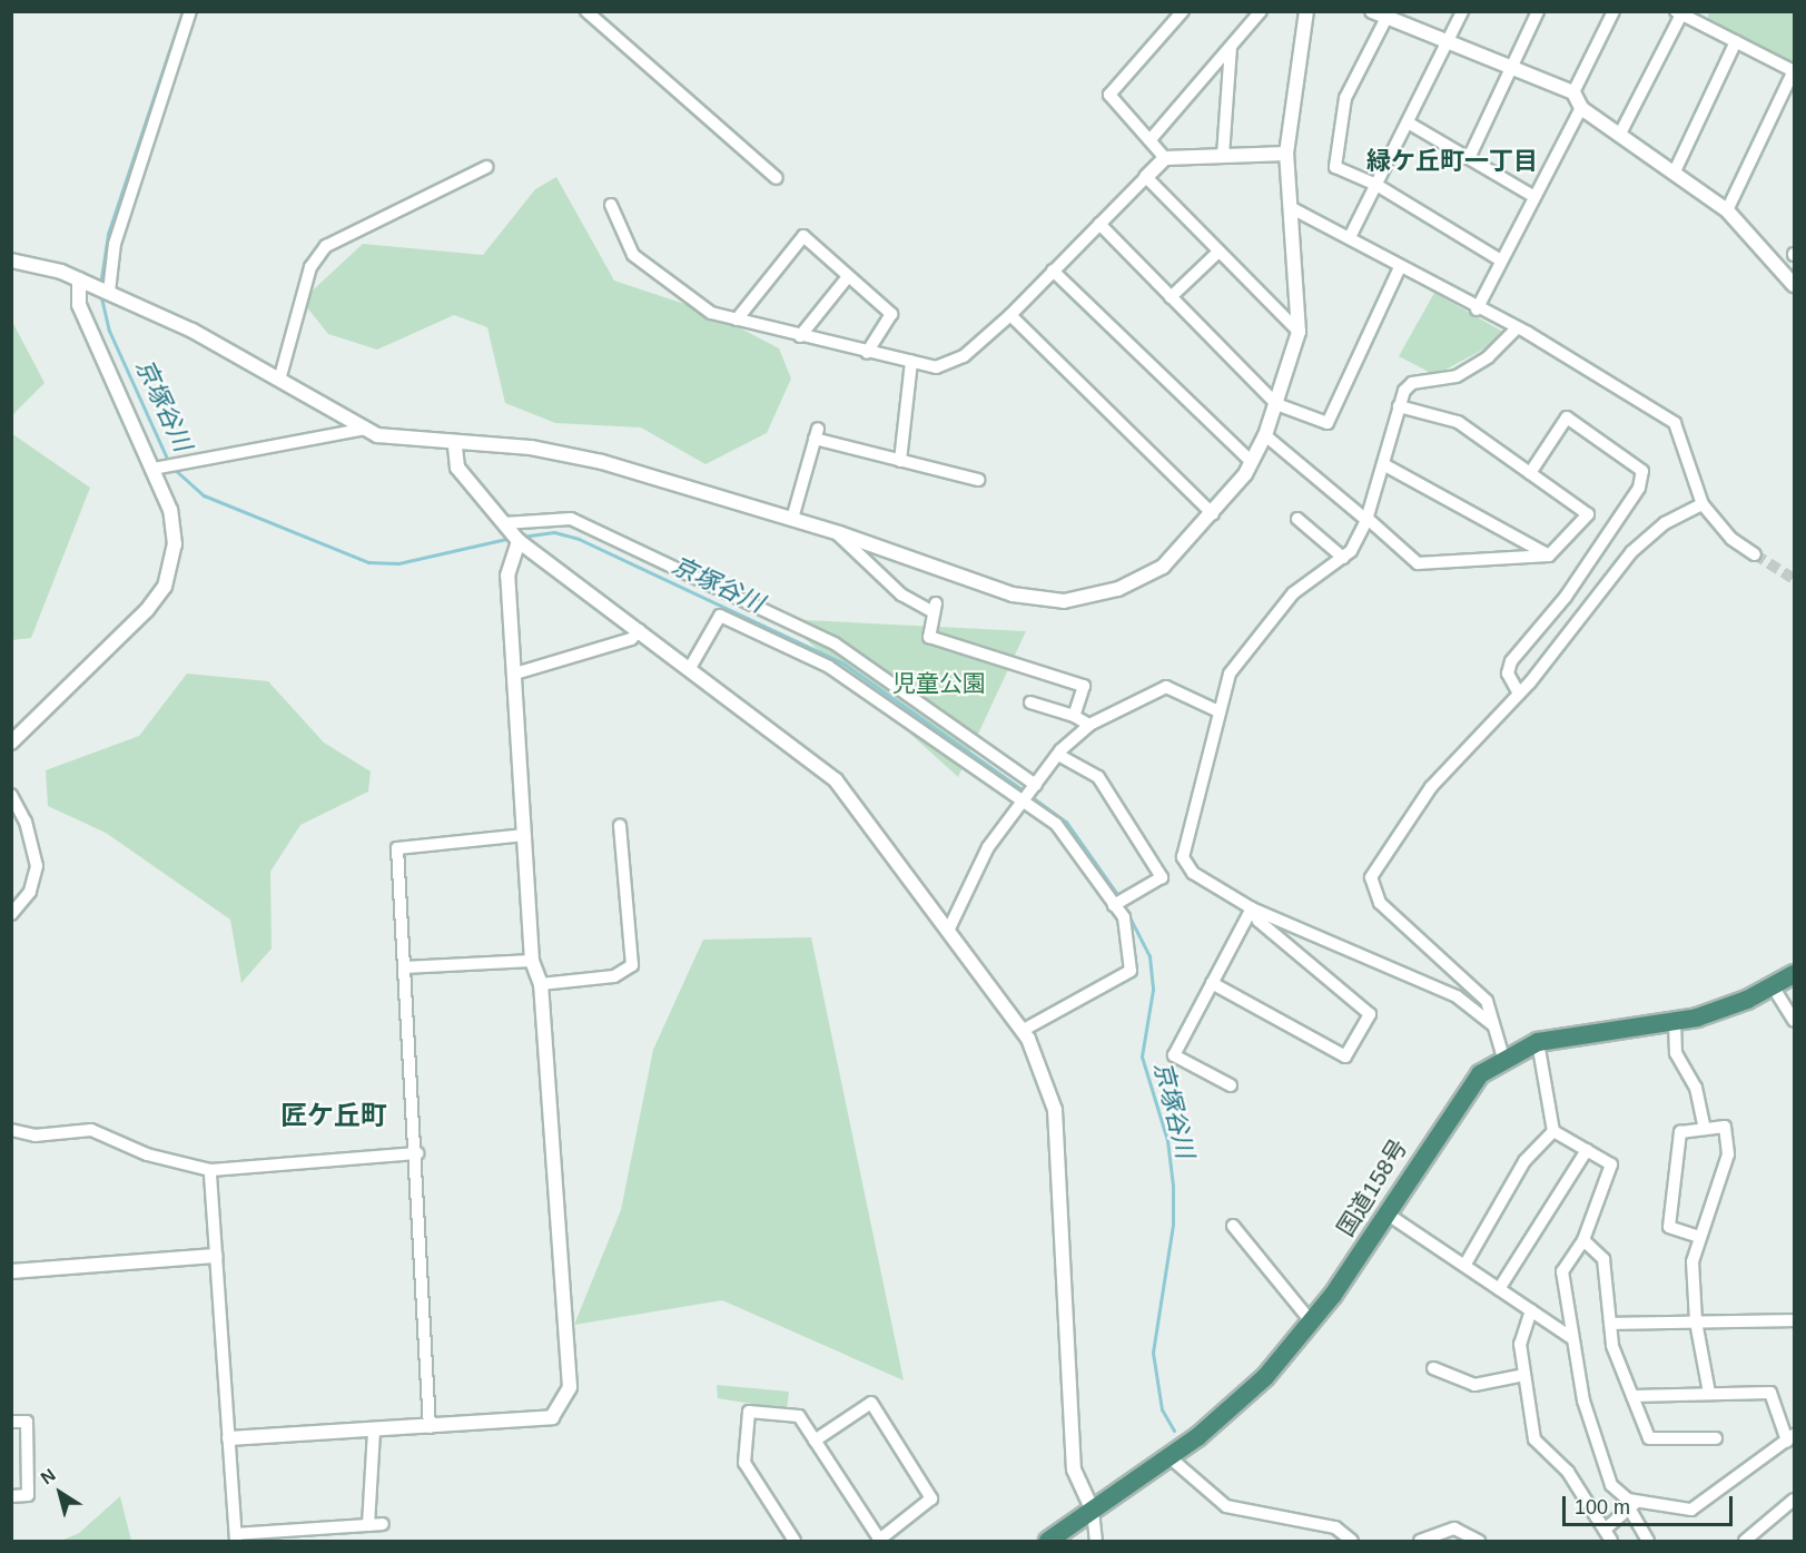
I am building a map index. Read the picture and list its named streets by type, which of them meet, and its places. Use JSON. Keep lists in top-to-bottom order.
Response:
{
  "streets": {
    "highway": ["国道158号"]
  },
  "districts": ["緑ケ丘町一丁目", "匠ケ丘町"],
  "water": ["京塚谷川"],
  "parks": ["児童公園"],
  "scale_bar": "100 m",
  "north": "top left"
}
